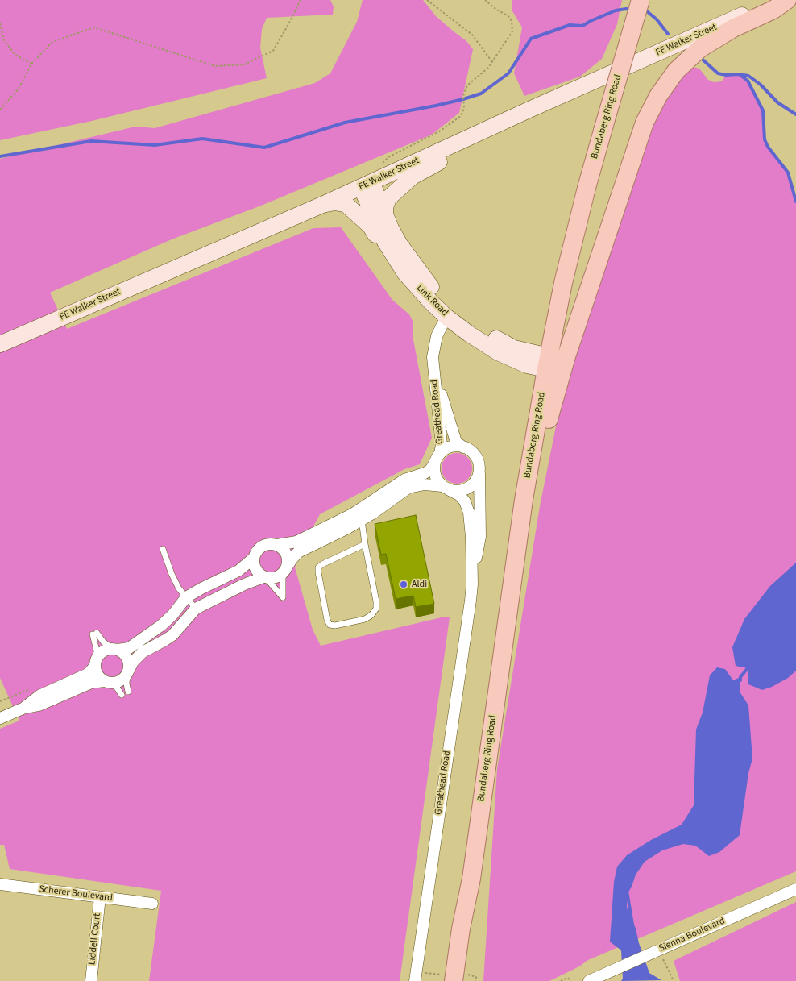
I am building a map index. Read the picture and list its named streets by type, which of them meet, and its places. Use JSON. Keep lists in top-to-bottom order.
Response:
{
  "streets": {
    "main road": ["FE Walker Street", "Bundaberg Ring Road", "Link Road"],
    "street": [
      "Greathead Road",
      "Scherer Boulevard",
      "Sienna Boulevard",
      "Liddell Court"
    ]
  },
  "crossings": [
    ["FE Walker Street", "Link Road"],
    ["Bundaberg Ring Road", "Link Road"],
    ["Link Road", "Greathead Road"],
    ["Scherer Boulevard", "Liddell Court"]
  ],
  "places": ["Aldi"]
}
